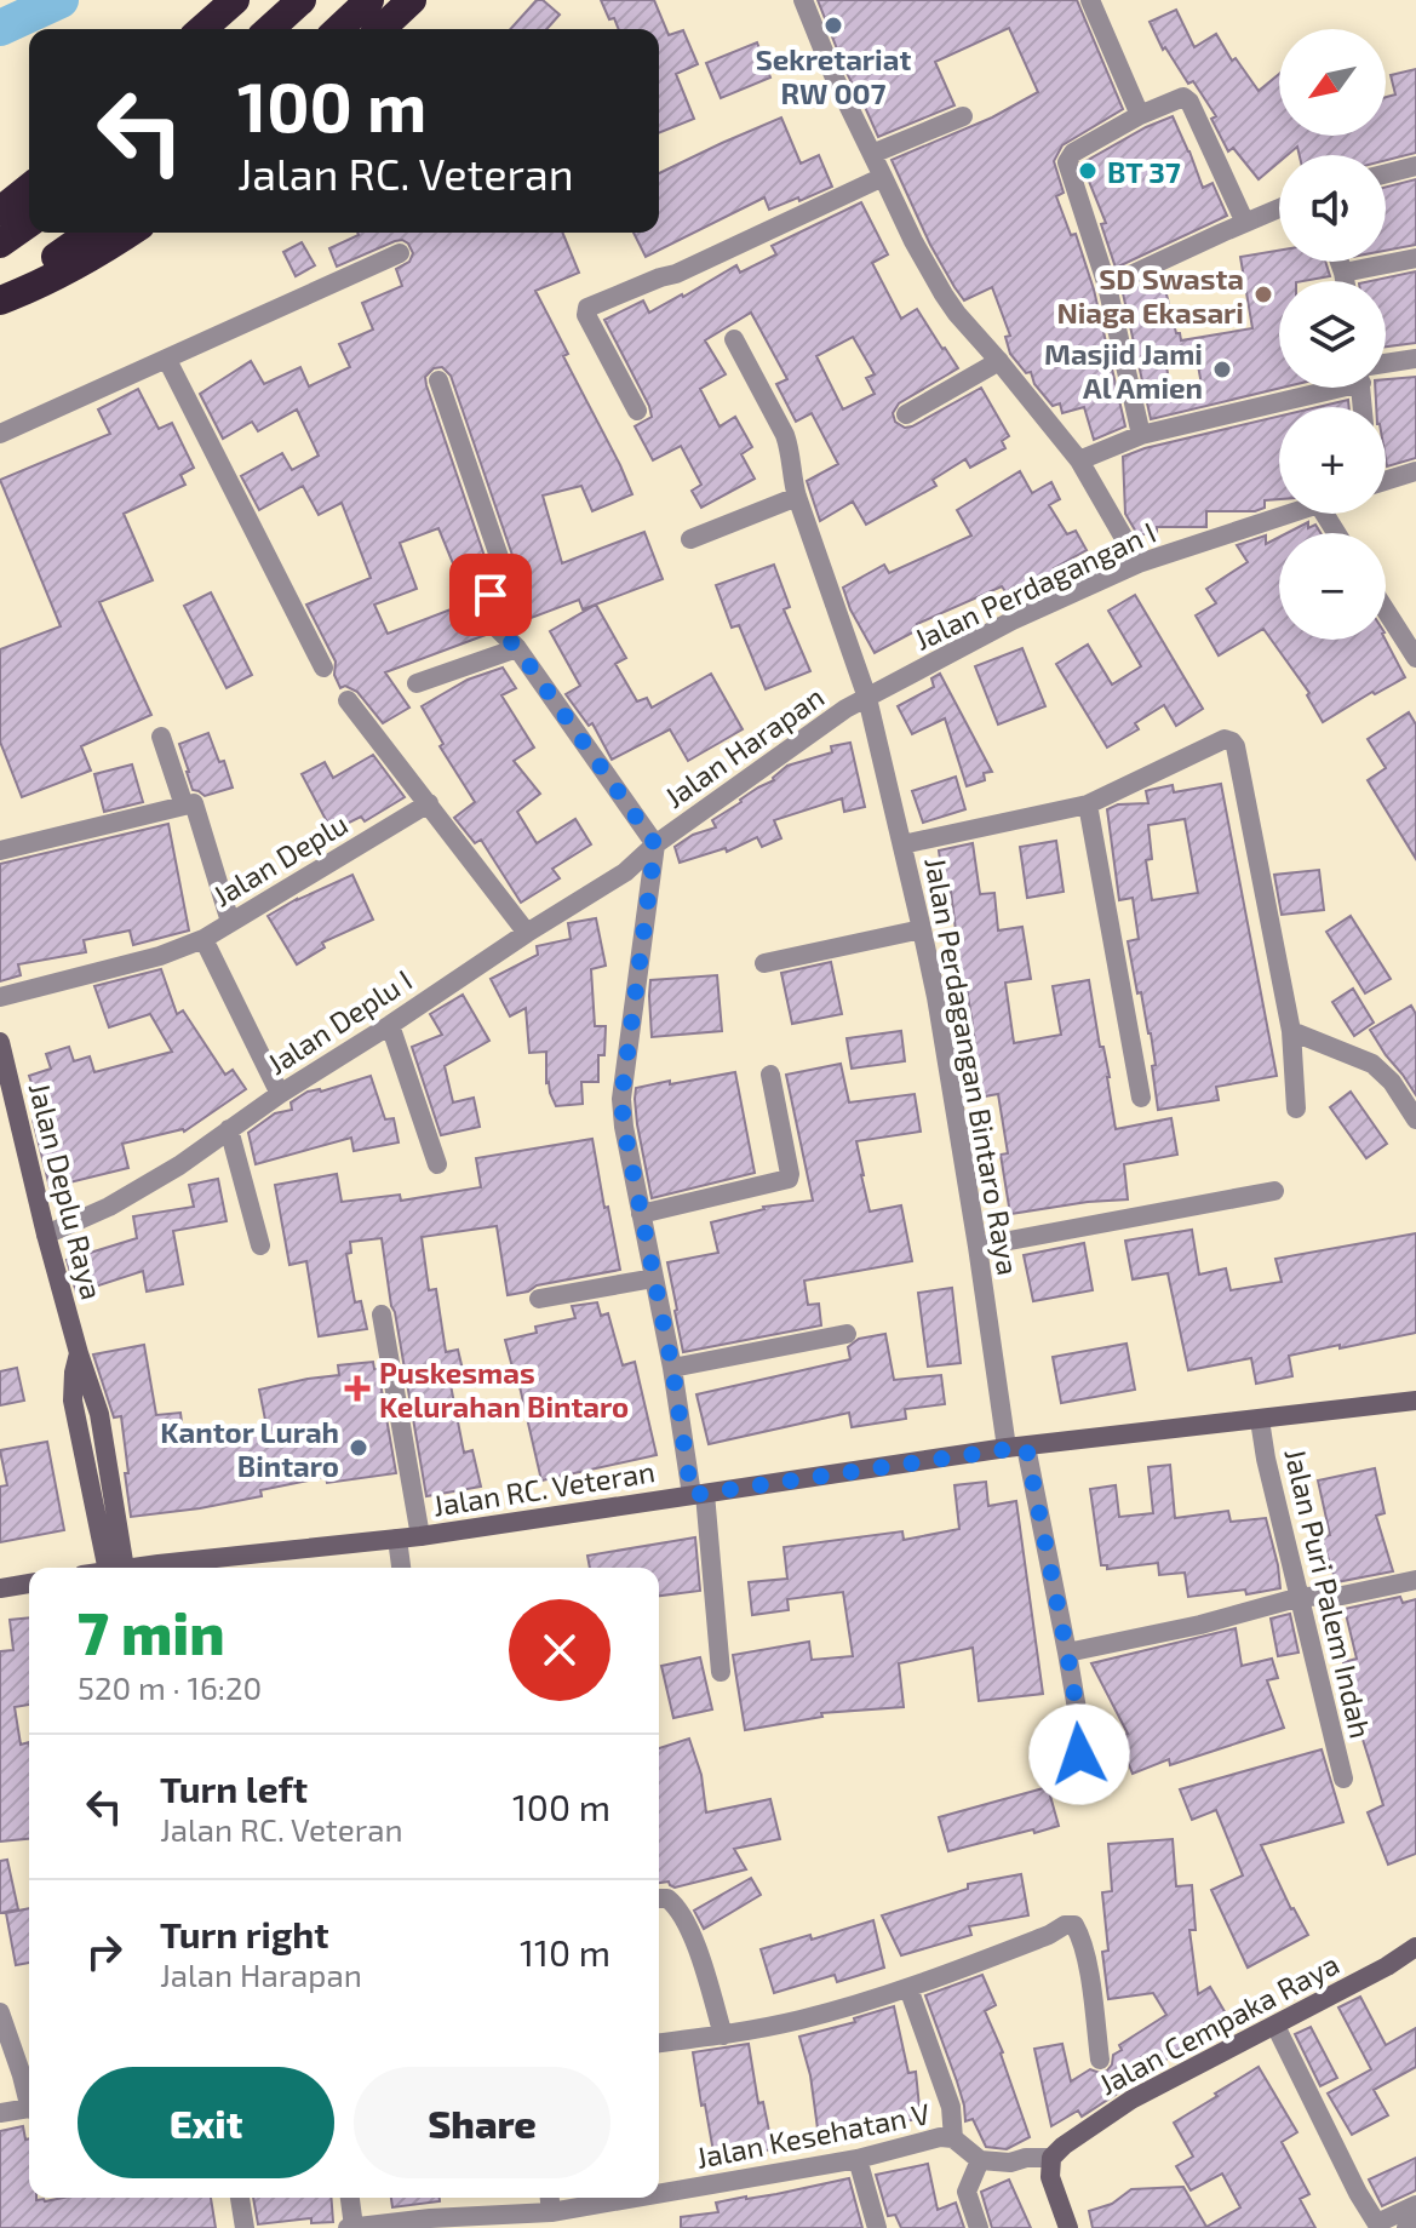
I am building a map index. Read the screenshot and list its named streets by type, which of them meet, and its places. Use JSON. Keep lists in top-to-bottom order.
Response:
{
  "streets": {
    "main road": ["Jalan Deplu Raya", "Jalan RC. Veteran", "Jalan Cempaka Raya"],
    "street": [
      "Jalan Perdagangan I",
      "Jalan Harapan",
      "Jalan Deplu",
      "Jalan Deplu I",
      "Jalan Perdagangan Bintaro Raya",
      "Jalan Puri Palem Indah",
      "Jalan Kesehatan V"
    ]
  },
  "crossings": [
    ["Jalan Perdagangan I", "Jalan Harapan"],
    ["Jalan Perdagangan I", "Jalan Perdagangan Bintaro Raya"],
    ["Jalan Harapan", "Jalan Deplu I"],
    ["Jalan Harapan", "Jalan Perdagangan Bintaro Raya"],
    ["Jalan Harapan", "Jalan RC. Veteran"],
    ["Jalan Deplu I", "Jalan Deplu Raya"],
    ["Jalan Perdagangan Bintaro Raya", "Jalan RC. Veteran"],
    ["Jalan RC. Veteran", "Jalan Puri Palem Indah"]
  ],
  "places": {
    "other": [
      "Sekretariat RW 007",
      "BT 37",
      "SD Swasta Niaga Ekasari",
      "Masjid Jami Al Amien",
      "Kantor Lurah Bintaro"
    ],
    "health": ["Puskesmas Kelurahan Bintaro"]
  },
  "north": "bottom left",
  "page": {
    "map_buttons": ["+", "−"],
    "turn": ["100 m", "Jalan RC. Veteran"],
    "heading": ["7 min", "520 m · 16:20"],
    "list": [
      {
        "name": "Turn left",
        "note": "Jalan RC. Veteran",
        "value": "100 m"
      },
      {
        "name": "Turn right",
        "note": "Jalan Harapan",
        "value": "110 m"
      }
    ],
    "buttons": ["Exit", "Share"]
  }
}
